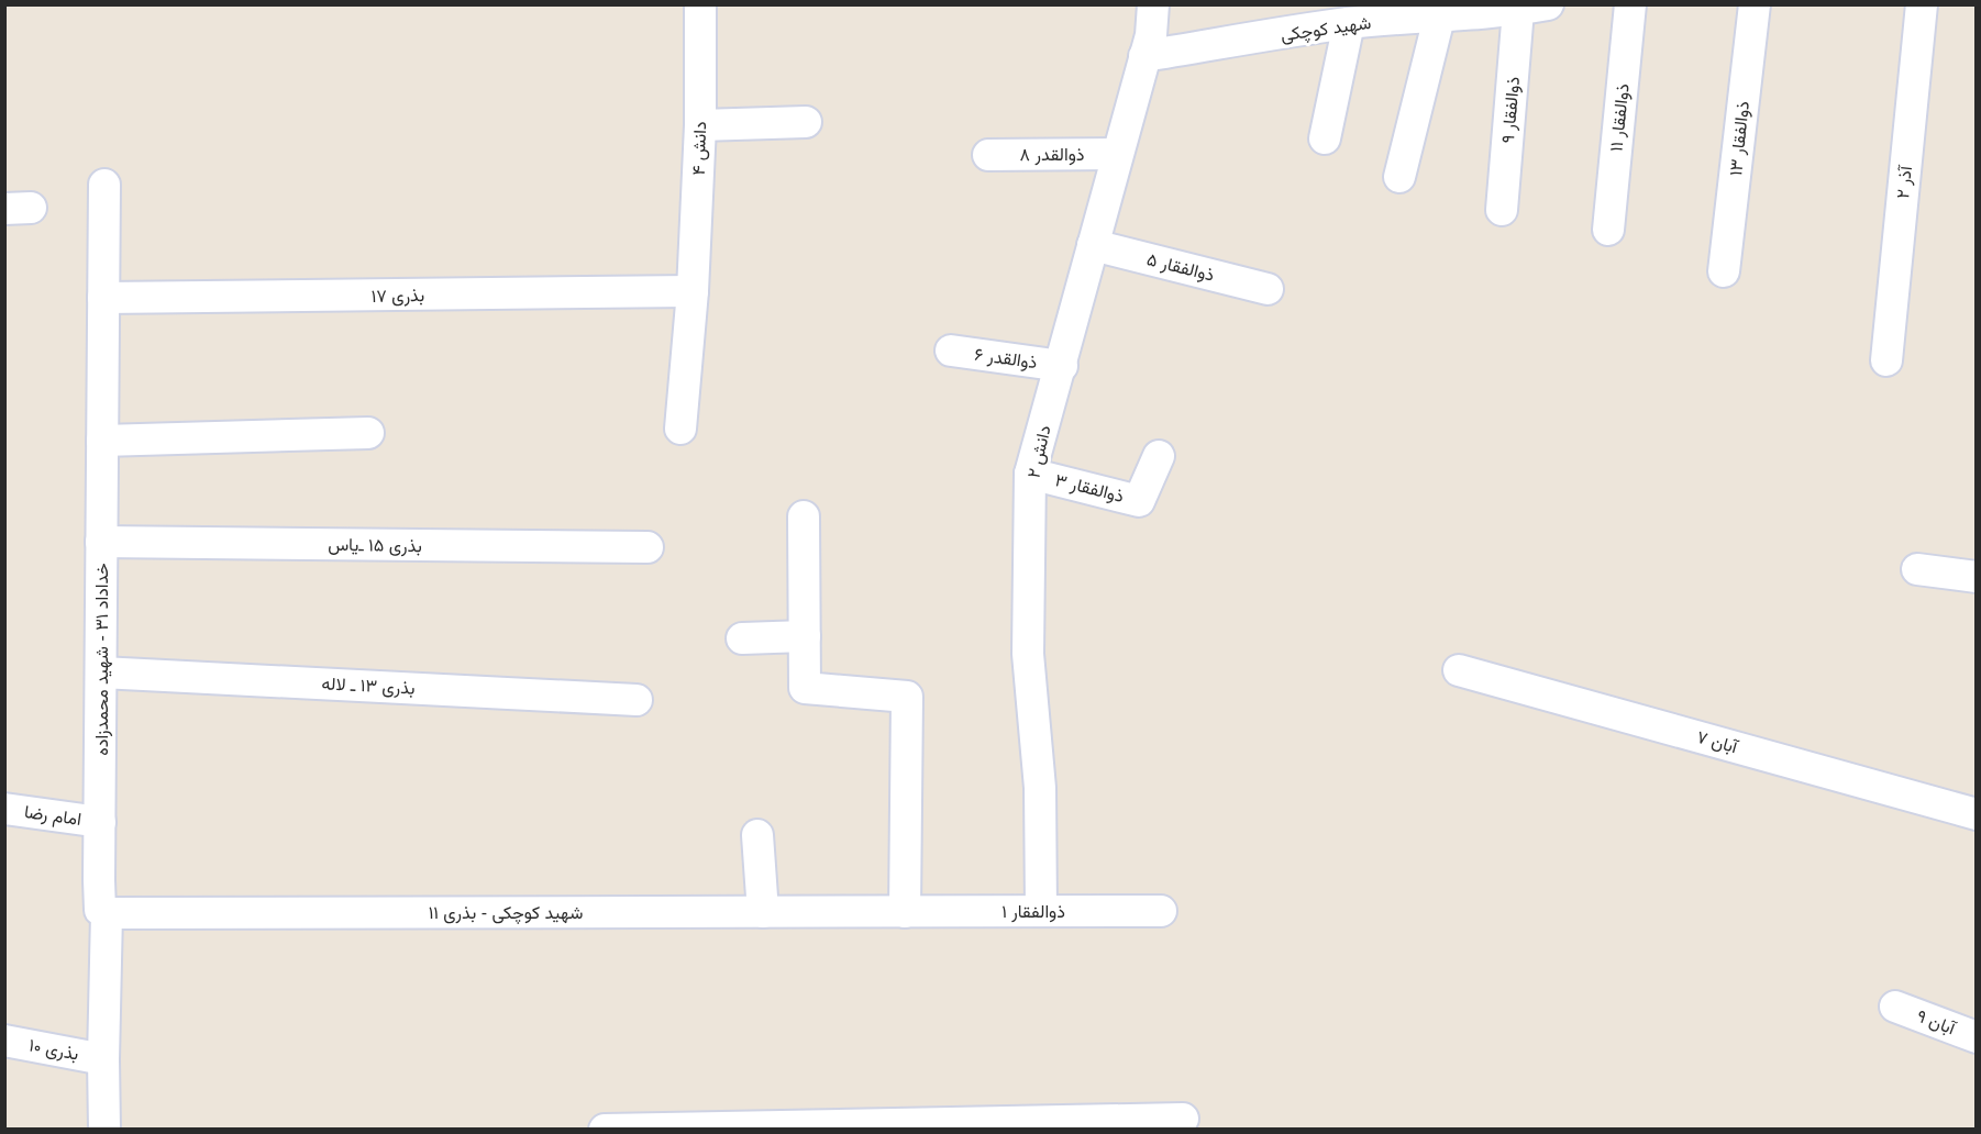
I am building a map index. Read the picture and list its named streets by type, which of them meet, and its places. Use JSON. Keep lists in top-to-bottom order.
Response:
{
  "streets": {
    "street": [
      "شهید کوچکی",
      "ذوالفقار ۹",
      "ذوالفقار ۱۱",
      "ذوالفقار ۱۳",
      "دانش ۴",
      "ذوالقدر ۸",
      "آذر ۲",
      "ذوالفقار ۵",
      "بذری ۱۷",
      "ذوالقدر ۶",
      "دانش ۲",
      "ذوالفقار ۳",
      "بذری ۱۵ ـ‌یاس",
      "خداداد ۳۱ - شهید محمدزاده",
      "بذری ۱۳ ـ لاله",
      "آبان ۷",
      "امام رضا",
      "ذوالفقار ۱",
      "شهید کوچکی - بذری ۱۱",
      "آبان ۹",
      "بذری ۱۰"
    ]
  },
  "crossings": [
    ["شهید کوچکی", "ذوالفقار ۹"],
    ["شهید کوچکی", "دانش ۲"],
    ["دانش ۴", "بذری ۱۷"],
    ["ذوالقدر ۸", "دانش ۲"],
    ["ذوالفقار ۵", "دانش ۲"],
    ["بذری ۱۷", "خداداد ۳۱ - شهید محمدزاده"],
    ["ذوالقدر ۶", "دانش ۲"],
    ["دانش ۲", "ذوالفقار ۳"],
    ["دانش ۲", "ذوالفقار ۱"],
    ["بذری ۱۵ ـ‌یاس", "خداداد ۳۱ - شهید محمدزاده"],
    ["خداداد ۳۱ - شهید محمدزاده", "بذری ۱۳ ـ لاله"],
    ["خداداد ۳۱ - شهید محمدزاده", "امام رضا"],
    ["خداداد ۳۱ - شهید محمدزاده", "شهید کوچکی - بذری ۱۱"],
    ["خداداد ۳۱ - شهید محمدزاده", "بذری ۱۰"],
    ["ذوالفقار ۱", "شهید کوچکی - بذری ۱۱"]
  ]
}
